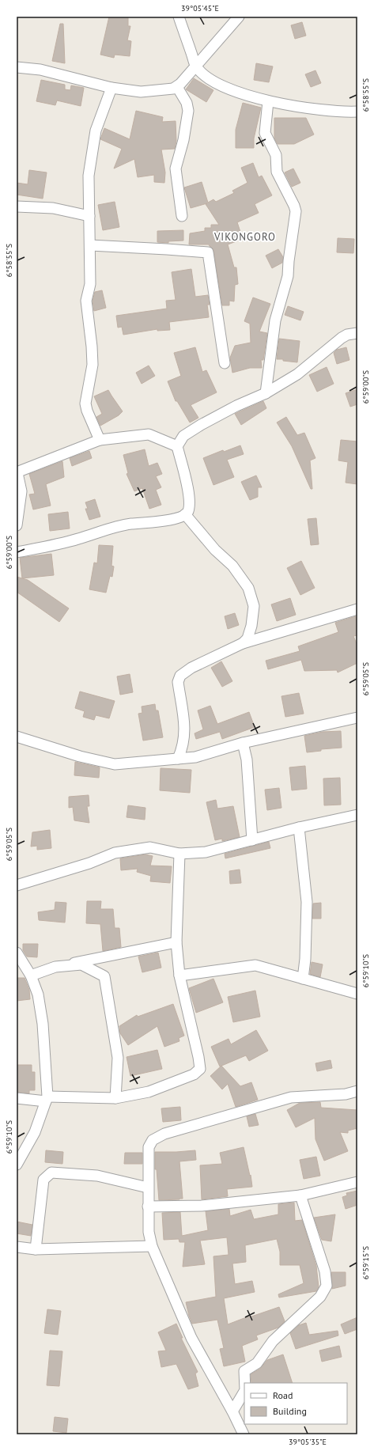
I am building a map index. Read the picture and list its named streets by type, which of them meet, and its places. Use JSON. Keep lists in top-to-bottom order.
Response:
{
  "districts": ["VIKONGORO"],
  "legend": ["Road", "Building"],
  "coordinates": [
    "39°05'45\"E",
    "6°58'55\"S",
    "6°59'00\"S",
    "6°59'05\"S",
    "6°59'10\"S",
    "6°59'15\"S",
    "39°05'35\"E"
  ]
}
